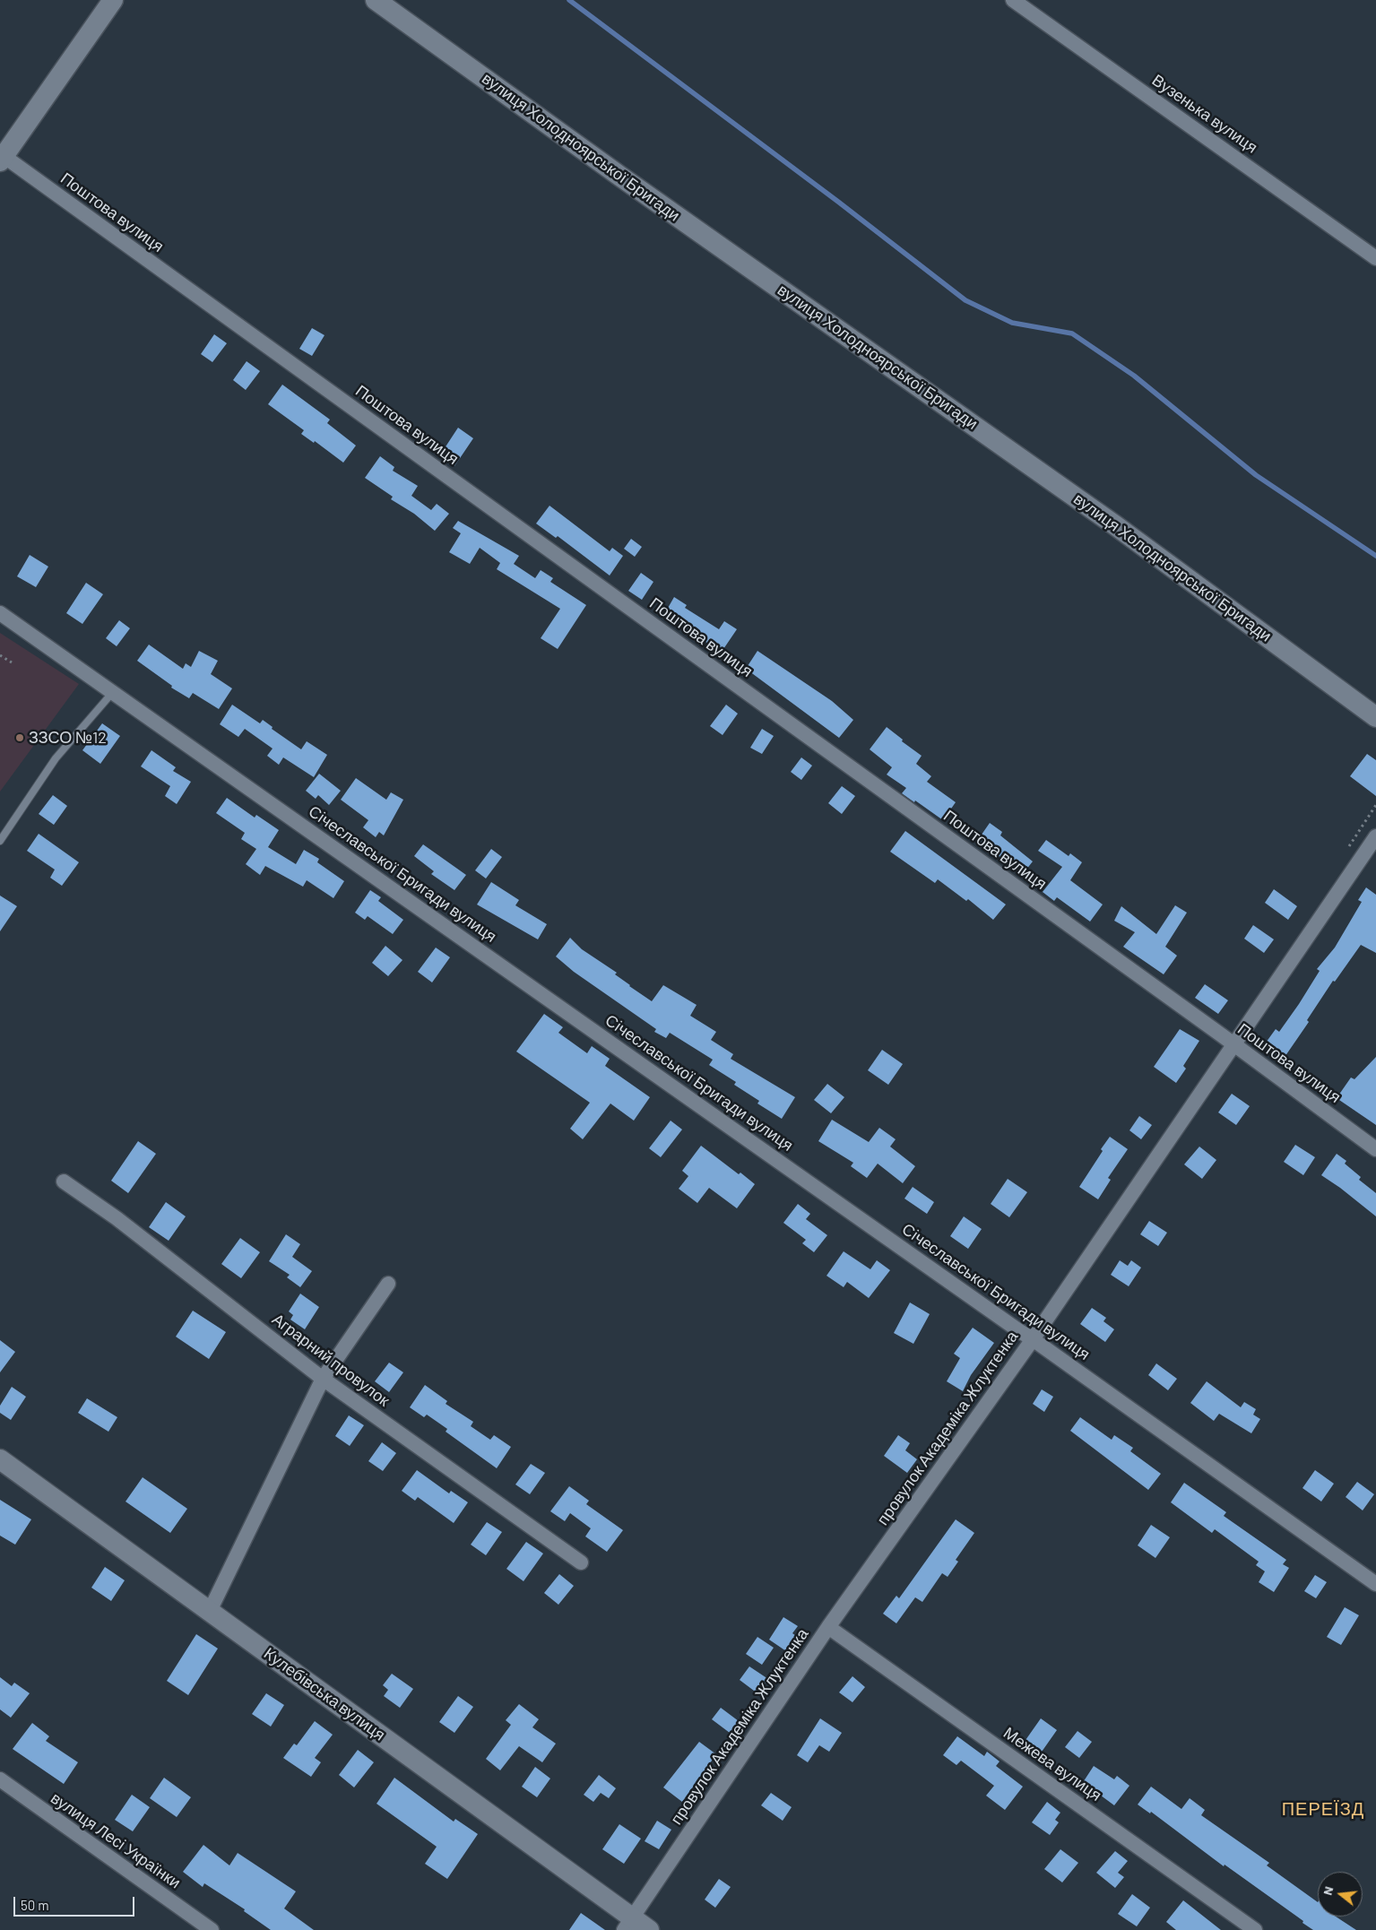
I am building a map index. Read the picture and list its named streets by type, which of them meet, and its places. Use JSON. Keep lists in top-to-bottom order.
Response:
{
  "streets": {
    "street": [
      "Вузенька вулиця",
      "вулиця Холодноярської Бригади",
      "Поштова вулиця",
      "Січеславської Бригади вулиця",
      "Аграрний провулок",
      "провулок Академіка Жлуктенка",
      "Кулебівська вулиця",
      "Межева вулиця",
      "вулиця Лесі Українки"
    ]
  },
  "crossings": [
    ["Поштова вулиця", "провулок Академіка Жлуктенка"],
    ["Січеславської Бригади вулиця", "провулок Академіка Жлуктенка"],
    ["провулок Академіка Жлуктенка", "Кулебівська вулиця"],
    ["провулок Академіка Жлуктенка", "Межева вулиця"]
  ],
  "districts": ["ПЕРЕЇЗД"],
  "places": ["ЗЗСО №12"],
  "scale_bar": "50 m",
  "north": "left"
}
